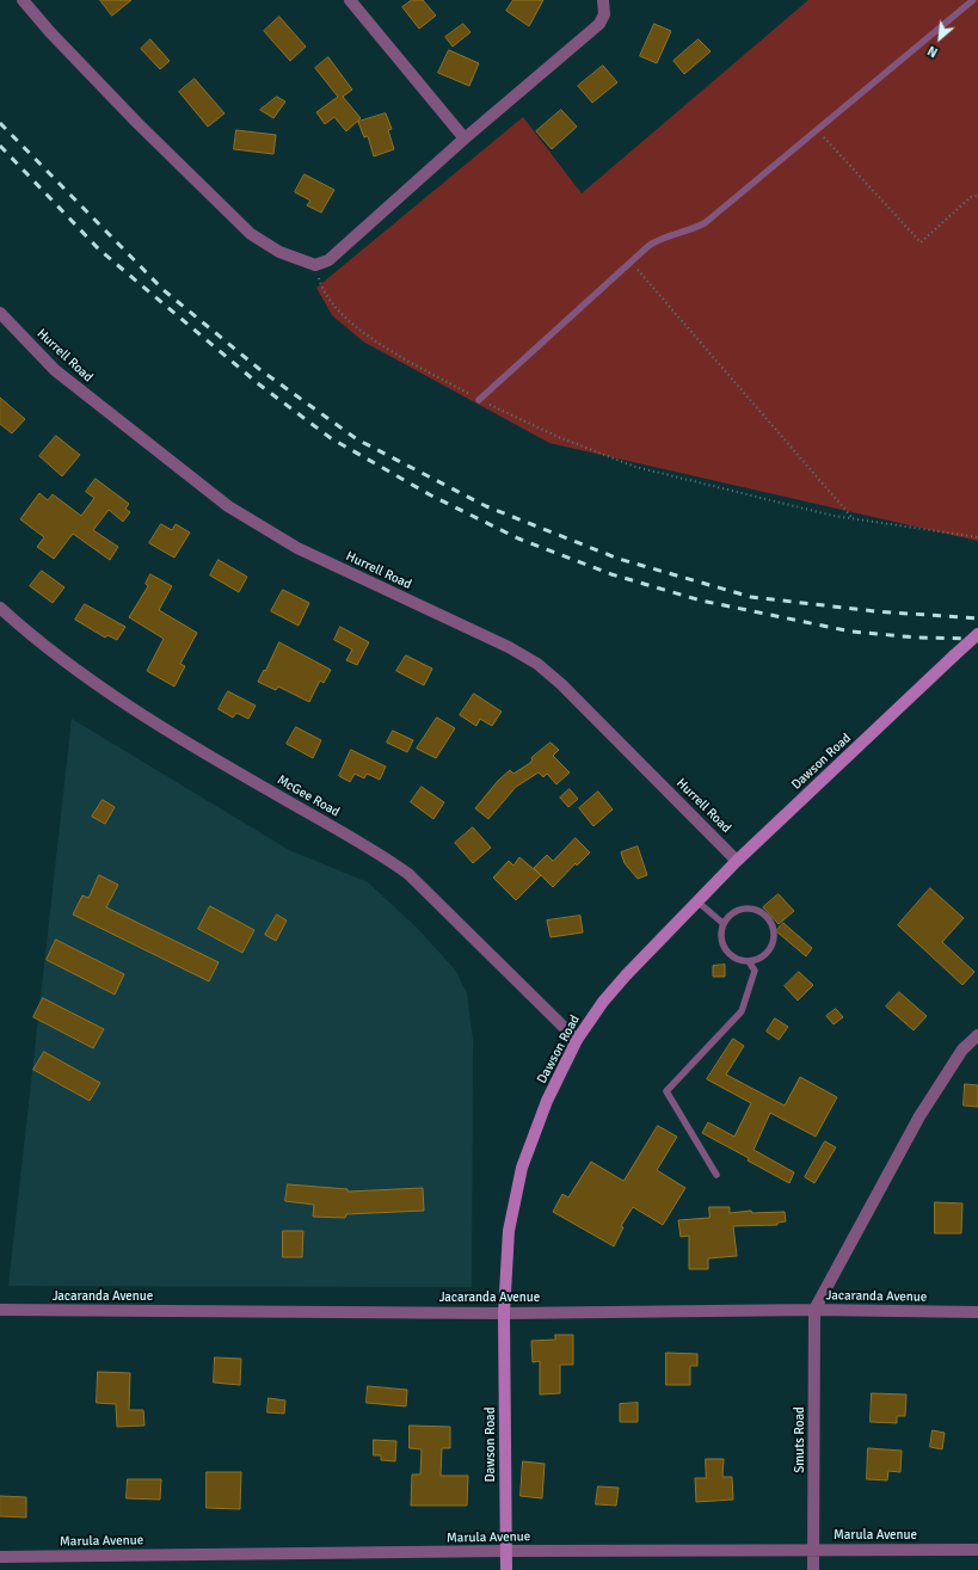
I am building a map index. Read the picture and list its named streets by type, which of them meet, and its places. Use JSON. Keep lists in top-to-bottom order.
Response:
{
  "streets": {
    "street": [
      "Hurrell Road",
      "Dawson Road",
      "McGee Road",
      "Jacaranda Avenue",
      "Smuts Road",
      "Marula Avenue"
    ]
  },
  "crossings": [
    ["Hurrell Road", "Dawson Road"],
    ["Dawson Road", "McGee Road"],
    ["Dawson Road", "Jacaranda Avenue"],
    ["Dawson Road", "Marula Avenue"],
    ["Jacaranda Avenue", "Smuts Road"],
    ["Smuts Road", "Marula Avenue"]
  ],
  "north": "bottom left"
}
